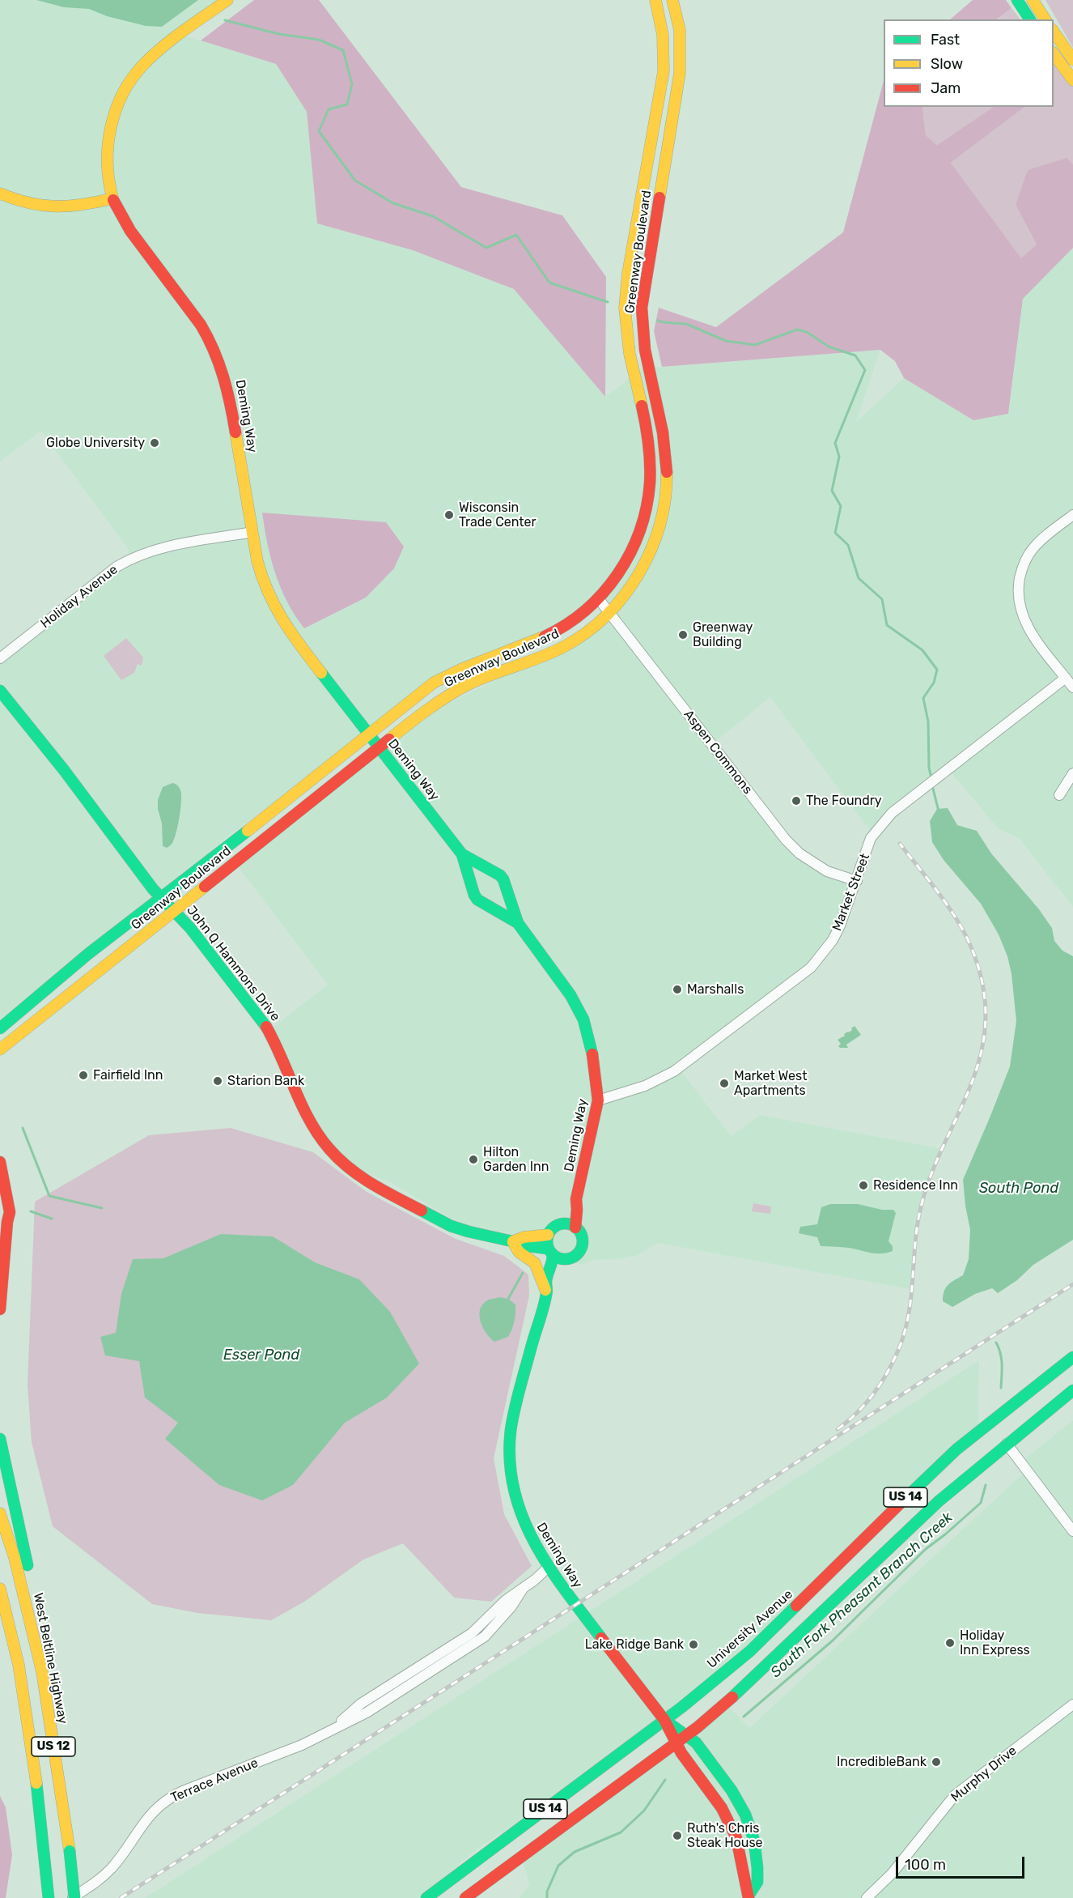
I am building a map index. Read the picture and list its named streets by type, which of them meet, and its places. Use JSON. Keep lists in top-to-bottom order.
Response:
{
  "streets": {
    "main road": [
      "Greenway Boulevard",
      "Deming Way",
      "John Q Hammons Drive",
      "US 14",
      "University Avenue",
      "West Beltline Highway",
      "US 12"
    ],
    "street": [
      "Holiday Avenue",
      "Aspen Commons",
      "Market Street",
      "Murphy Drive",
      "Terrace Avenue"
    ]
  },
  "crossings": [
    ["Greenway Boulevard", "Deming Way"],
    ["Greenway Boulevard", "Aspen Commons"],
    ["Greenway Boulevard", "John Q Hammons Drive"],
    ["Deming Way", "Holiday Avenue"],
    ["Deming Way", "Market Street"],
    ["Deming Way", "John Q Hammons Drive"],
    ["Deming Way", "US 14"],
    ["Deming Way", "University Avenue"],
    ["Deming Way", "Terrace Avenue"],
    ["Aspen Commons", "Market Street"],
    ["West Beltline Highway", "Terrace Avenue"]
  ],
  "water": ["South Pond", "Esser Pond", "South Fork Pheasant Branch Creek"],
  "places": [
    "Globe University",
    "Wisconsin Trade Center",
    "Greenway Building",
    "The Foundry",
    "Marshalls",
    "Fairfield Inn",
    "Starion Bank",
    "Market West Apartments",
    "Hilton Garden Inn",
    "Residence Inn",
    "Holiday Inn Express",
    "Lake Ridge Bank",
    "IncredibleBank",
    "Ruth's Chris Steak House"
  ],
  "legend": ["Fast", "Slow", "Jam"],
  "scale_bar": "100 m"
}
